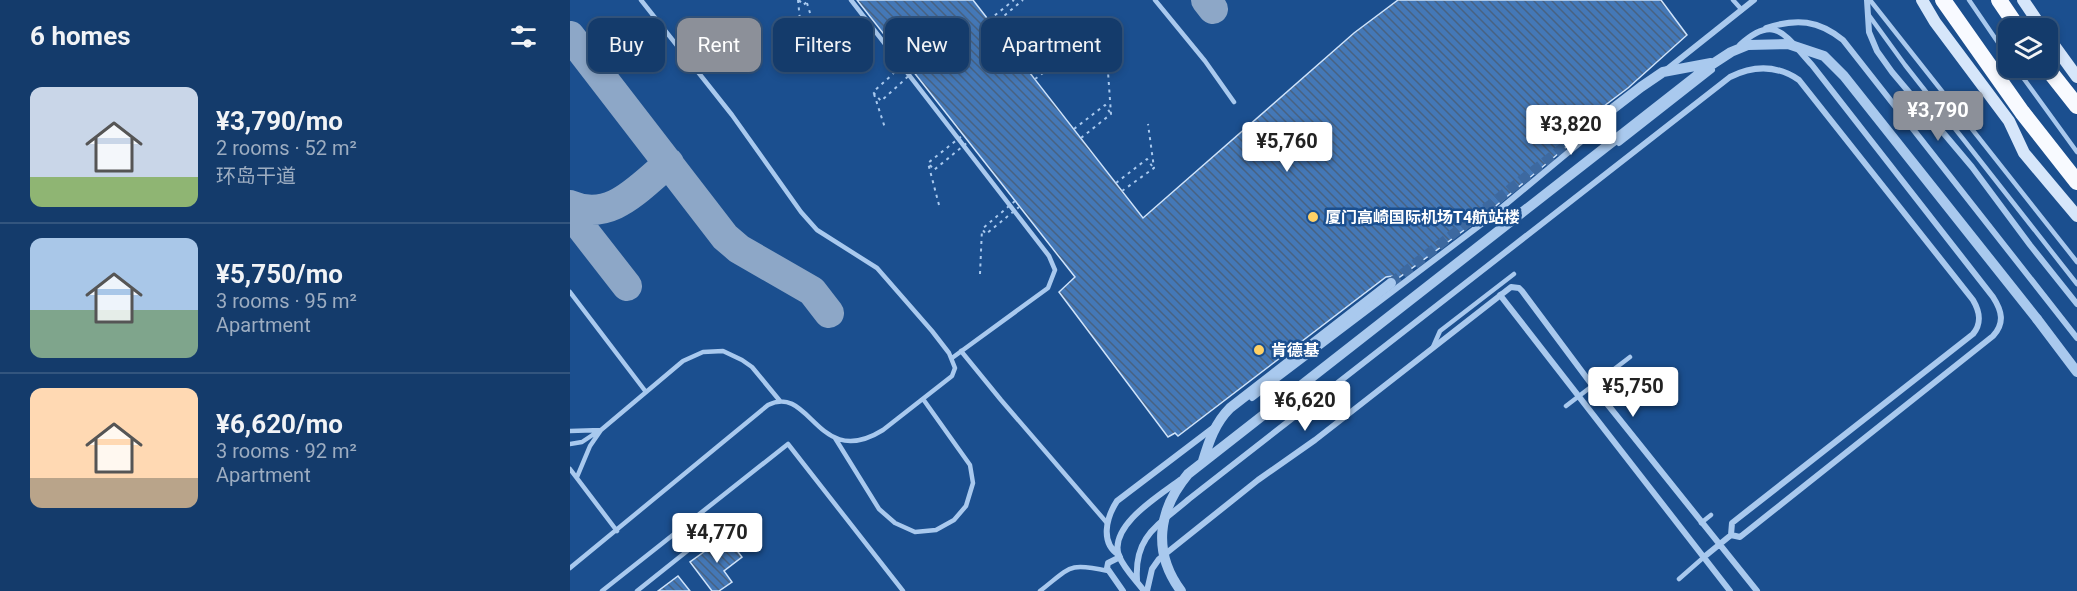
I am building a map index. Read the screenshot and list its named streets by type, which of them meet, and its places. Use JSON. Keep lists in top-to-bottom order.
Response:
{
  "places": ["厦门高崎国际机场T4航站楼", "肯德基"],
  "page": {
    "heading": "6 homes",
    "chip": [
      "Buy",
      "Rent",
      "Filters",
      "New",
      "Apartment"
    ],
    "list": [
      {
        "name": "¥3,790/mo",
        "note": "2 rooms · 52 m² · 环岛干道"
      },
      {
        "name": "¥5,750/mo",
        "note": "3 rooms · 95 m² · Apartment"
      },
      {
        "name": "¥6,620/mo",
        "note": "3 rooms · 92 m² · Apartment"
      }
    ],
    "price": [
      "¥3,790",
      "¥3,820",
      "¥5,760",
      "¥5,750",
      "¥6,620",
      "¥4,770"
    ]
  }
}
